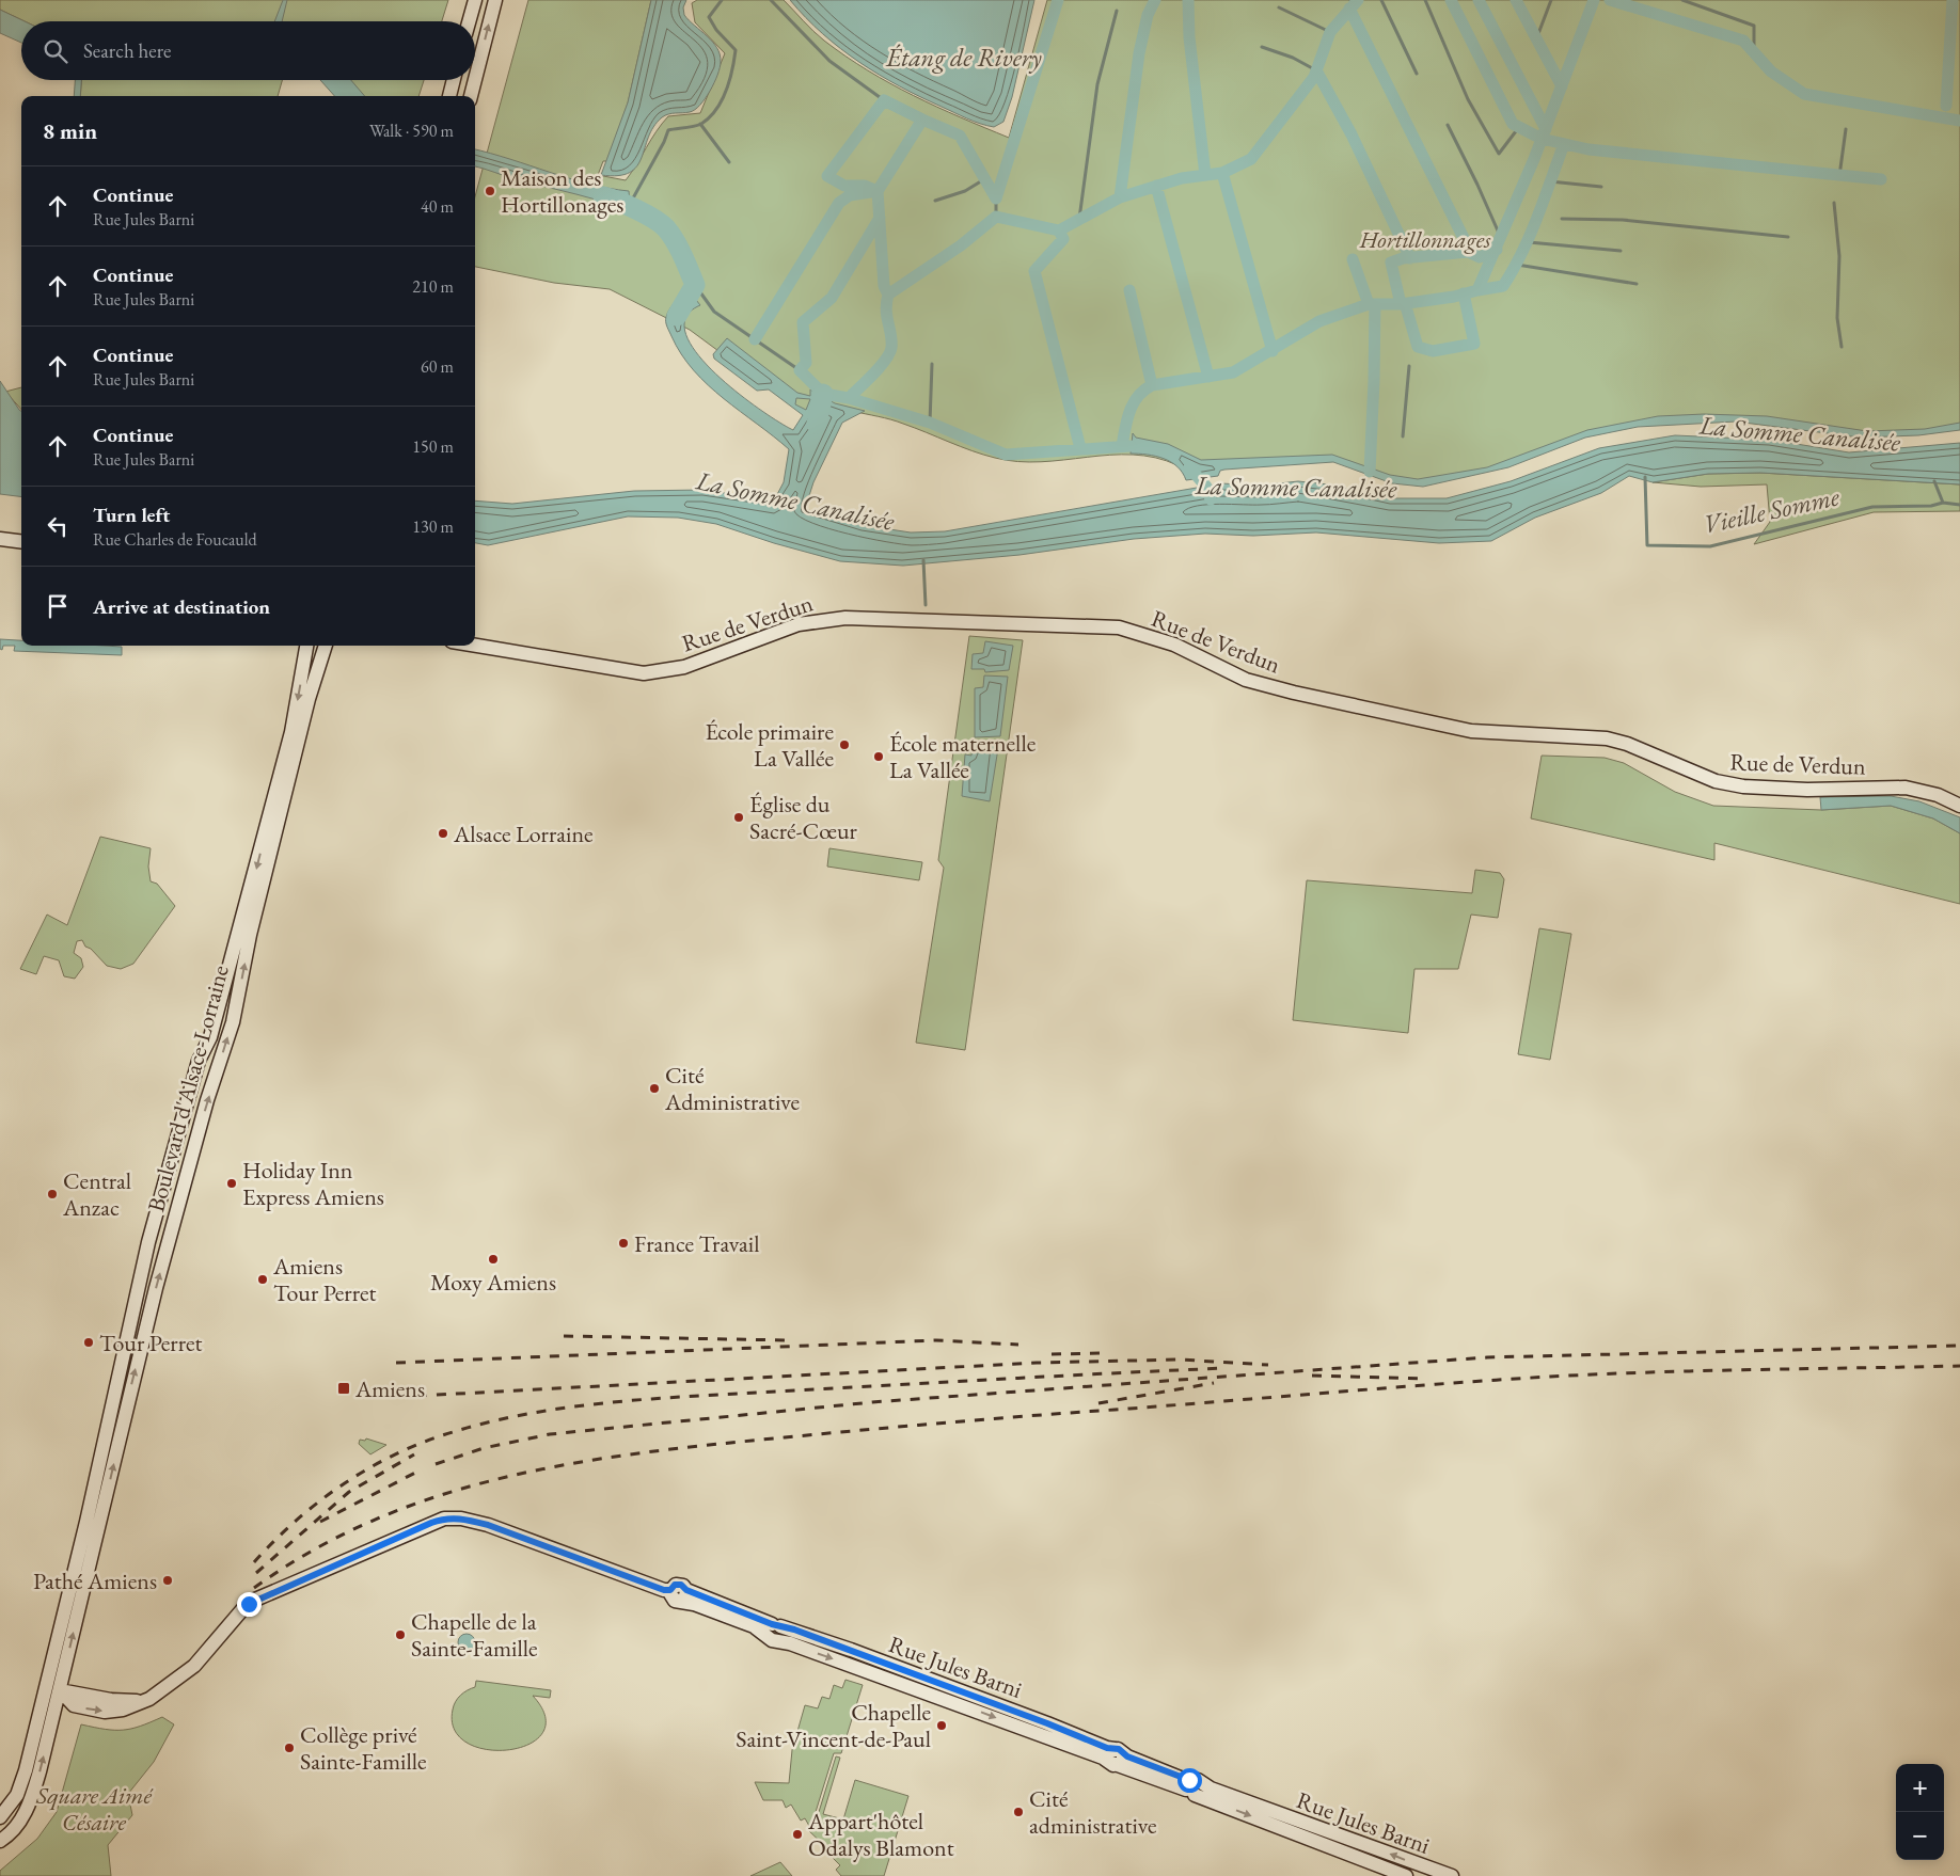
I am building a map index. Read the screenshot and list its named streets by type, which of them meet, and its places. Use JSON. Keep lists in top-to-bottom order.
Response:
{
  "streets": {
    "main road": ["Rue de Verdun", "Boulevard d'Alsace-Lorraine", "Rue Jules Barni"]
  },
  "crossings": [
    ["Boulevard d'Alsace-Lorraine", "Rue Jules Barni"]
  ],
  "water": ["Étang de Rivery", "La Somme Canalisée", "Vieille Somme"],
  "parks": ["Hortillonnages", "Square Aimé Césaire"],
  "places": {
    "other": [
      "Maison des Hortillonages",
      "École primaire La Vallée",
      "École maternelle La Vallée",
      "Église du Sacré-Cœur",
      "Alsace Lorraine",
      "Cité Administrative",
      "Holiday Inn Express Amiens",
      "Central Anzac",
      "France Travail",
      "Moxy Amiens",
      "Amiens Tour Perret",
      "Tour Perret",
      "Pathé Amiens",
      "Chapelle de la Sainte-Famille",
      "Chapelle Saint-Vincent-de-Paul",
      "Collège privé Sainte-Famille",
      "Cité administrative",
      "Appart'hôtel Odalys Blamont"
    ],
    "transit": ["Amiens"]
  },
  "page": {
    "search": "Search here",
    "heading": ["8 min", "Walk · 590 m"],
    "list": [
      ["Continue", "Rue Jules Barni", "40 m"],
      ["Continue", "Rue Jules Barni", "210 m"],
      ["Continue", "Rue Jules Barni", "60 m"],
      ["Continue", "Rue Jules Barni", "150 m"],
      ["Turn left", "Rue Charles de Foucauld", "130 m"],
      "Arrive at destination"
    ],
    "map_buttons": ["+", "−"]
  }
}
